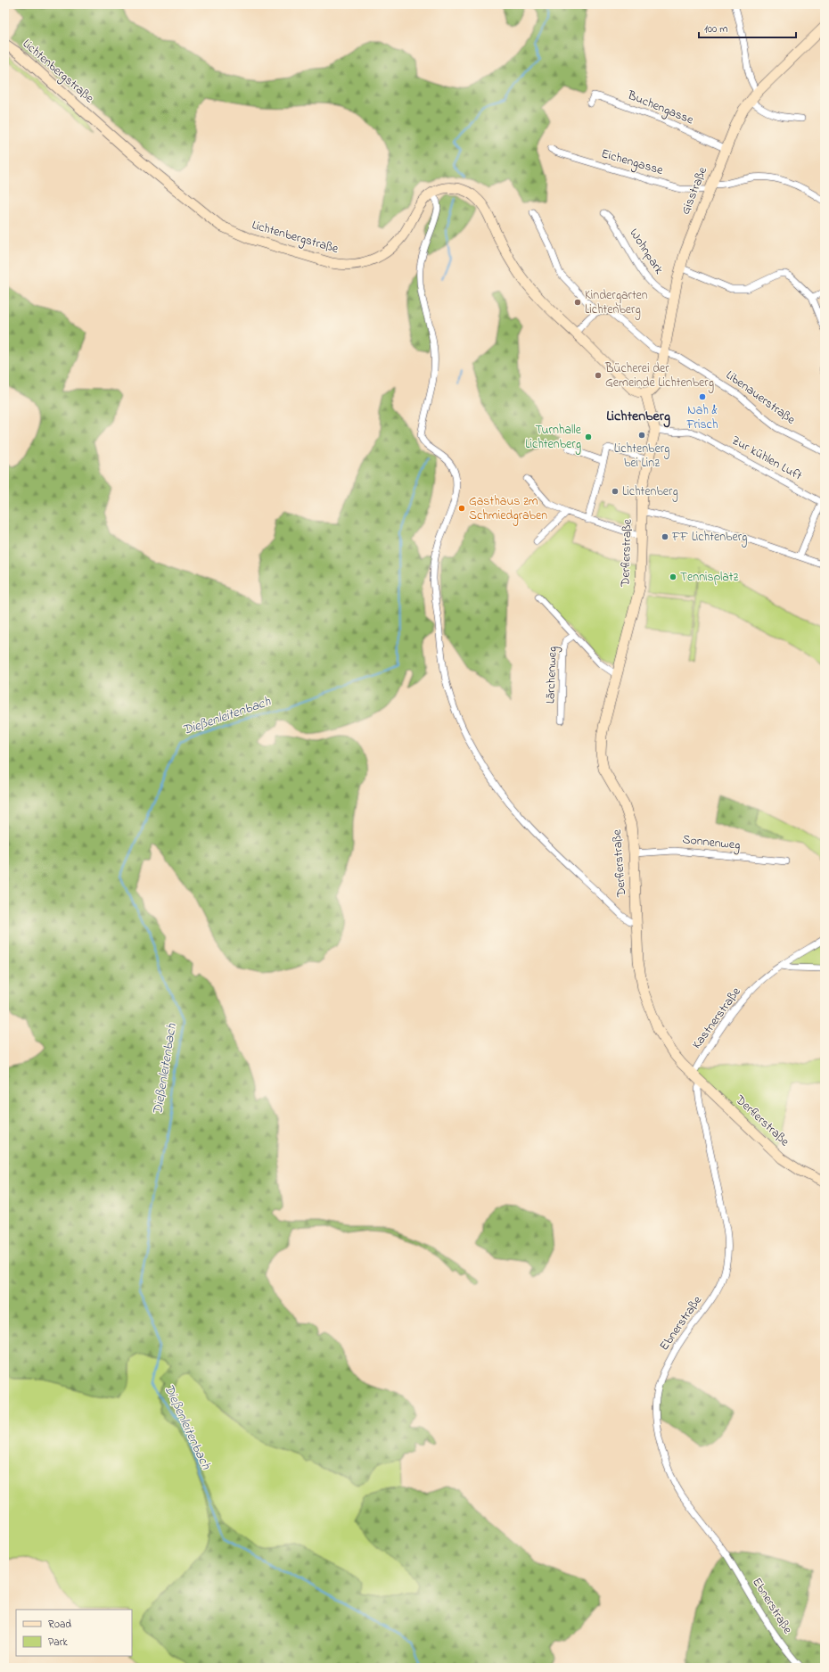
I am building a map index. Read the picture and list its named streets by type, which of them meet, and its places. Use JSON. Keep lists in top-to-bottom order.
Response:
{
  "streets": {
    "street": [
      "Lichtenbergstraße",
      "Buchengasse",
      "Eichengasse",
      "Gisstraße",
      "Wohnpark",
      "Libenauerstraße",
      "Zur kühlen Luft",
      "Derflerstraße",
      "Lärchenweg",
      "Sonnenweg",
      "Kastnerstraße",
      "Ebnerstraße"
    ]
  },
  "crossings": [
    ["Lichtenbergstraße", "Gisstraße"],
    ["Lichtenbergstraße", "Derflerstraße"],
    ["Buchengasse", "Gisstraße"],
    ["Eichengasse", "Gisstraße"],
    ["Gisstraße", "Wohnpark"],
    ["Gisstraße", "Libenauerstraße"],
    ["Gisstraße", "Derflerstraße"],
    ["Zur kühlen Luft", "Derflerstraße"],
    ["Derflerstraße", "Lärchenweg"],
    ["Derflerstraße", "Sonnenweg"],
    ["Derflerstraße", "Kastnerstraße"],
    ["Derflerstraße", "Ebnerstraße"]
  ],
  "districts": ["Lichtenberg"],
  "water": ["Dießenleitenbach"],
  "places": [
    "Kindergarten Lichtenberg",
    "Bücherei der Gemeinde Lichtenberg",
    "Nah & Frisch",
    "Lichtenberg bei Linz",
    "Turnhalle Lichtenberg",
    "Lichtenberg",
    "Gasthaus zm Schmiedgraben",
    "FF Lichtenberg",
    "Tennisplatz"
  ],
  "legend": ["Road", "Park"],
  "scale_bar": "100 m"
}
